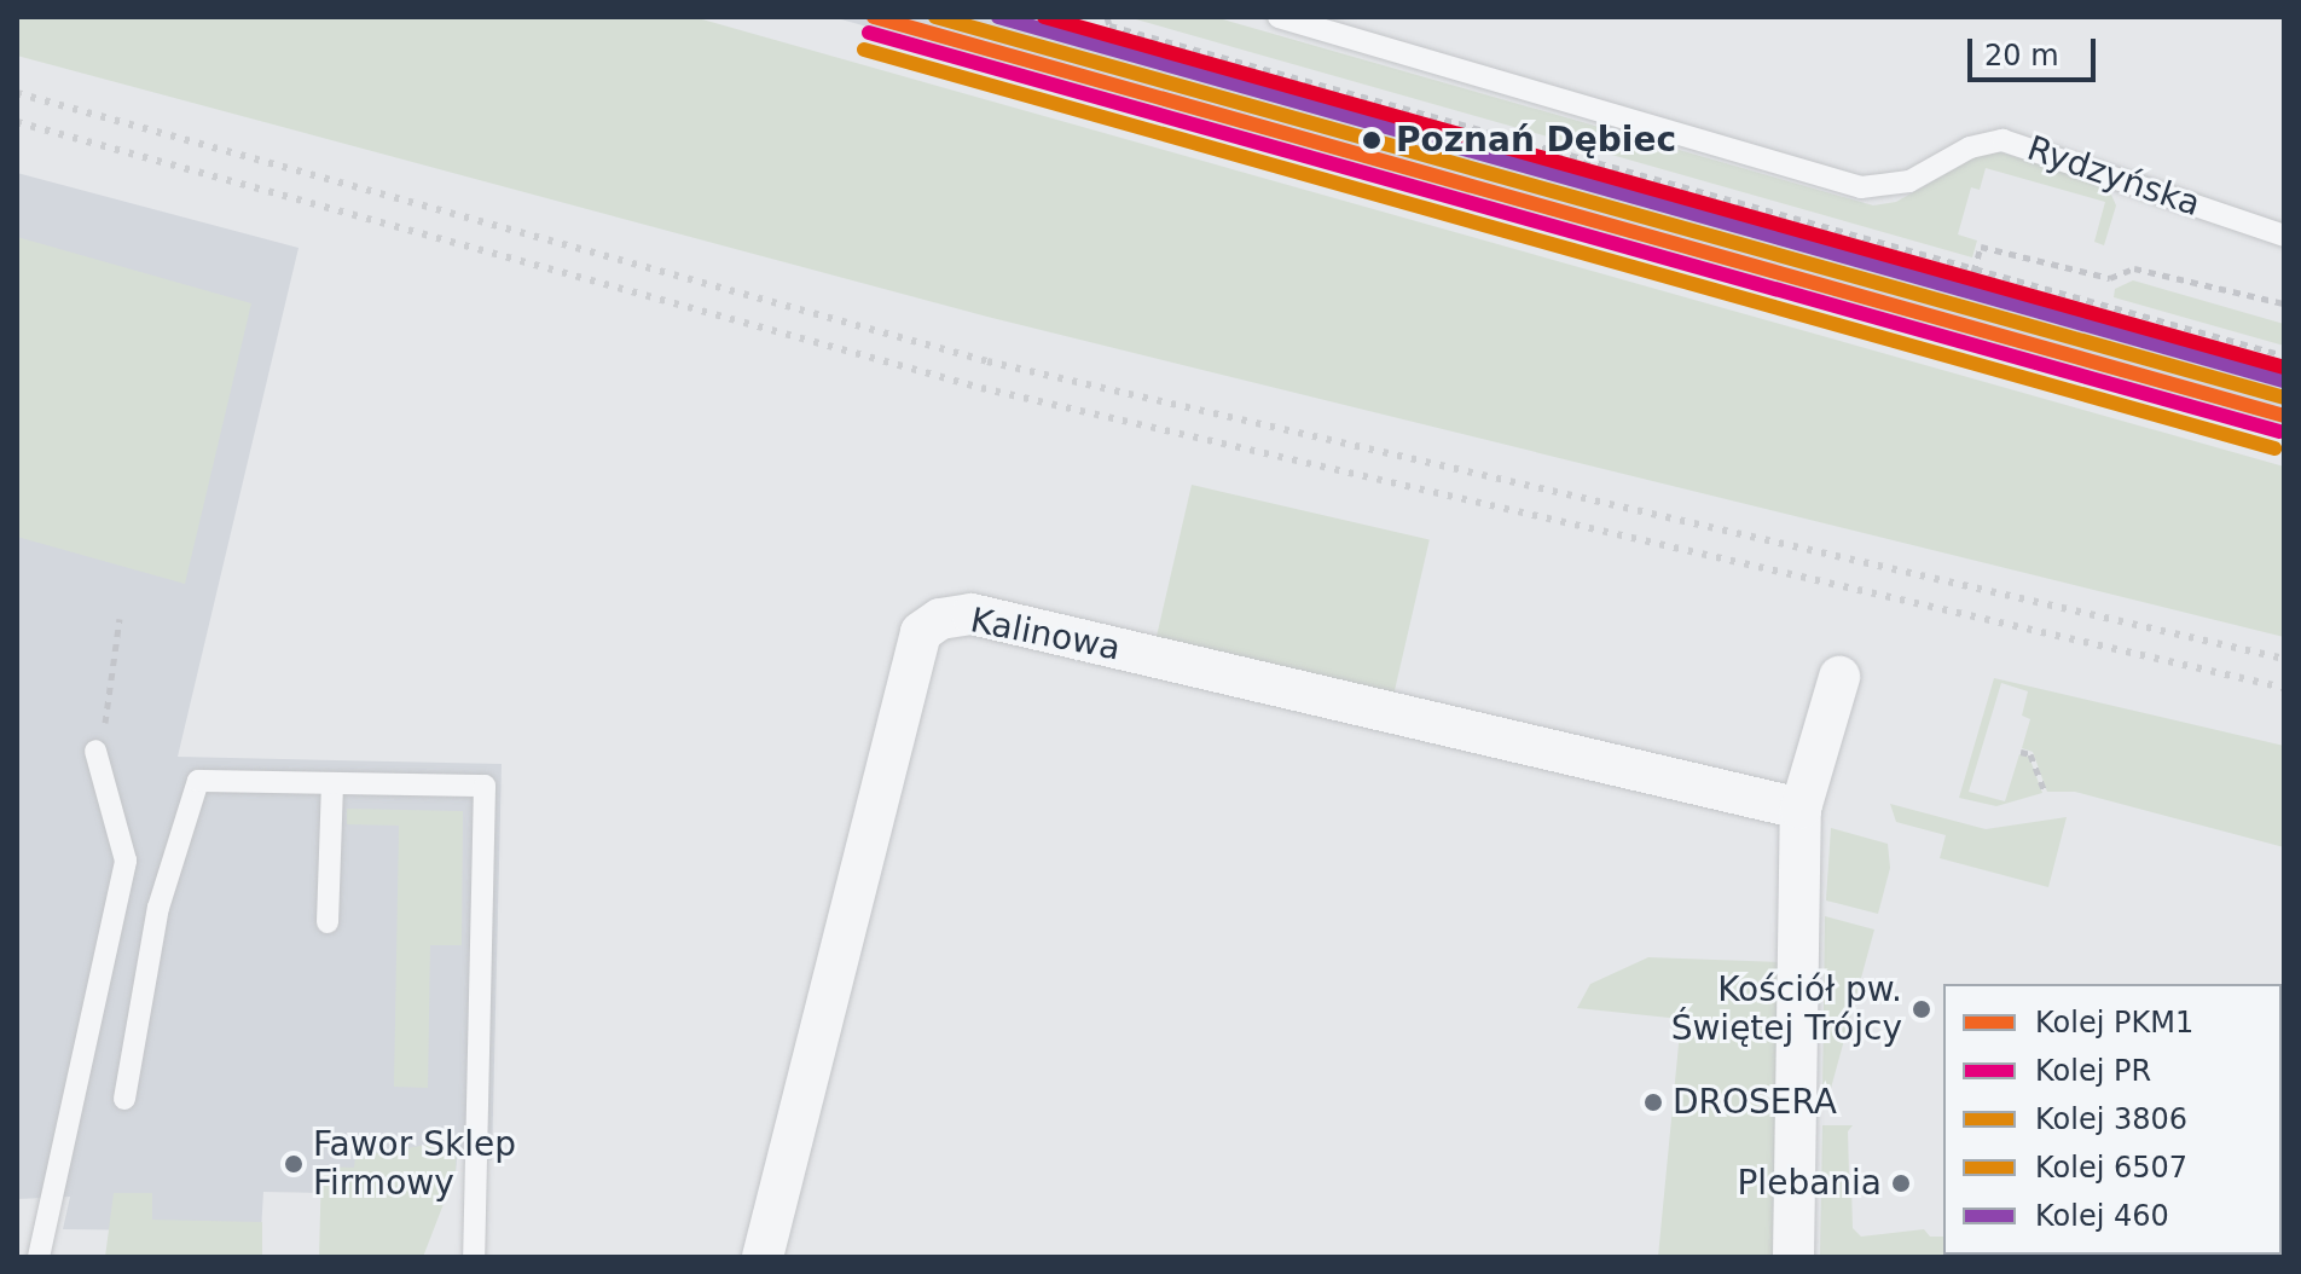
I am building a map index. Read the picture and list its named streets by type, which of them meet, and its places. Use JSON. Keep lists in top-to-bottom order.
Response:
{
  "streets": {
    "street": ["Kalinowa"],
    "lane": ["Rydzyńska"]
  },
  "places": [
    "Poznań Dębiec",
    "Kościół pw. Świętej Trójcy",
    "DROSERA",
    "Fawor Sklep Firmowy",
    "Plebania"
  ],
  "lines": [
    "rail line PKM1",
    "rail line 3806",
    "rail line 460",
    "rail line PR",
    "rail line 6507"
  ],
  "legend": [
    "Kolej PKM1",
    "Kolej PR",
    "Kolej 3806",
    "Kolej 6507",
    "Kolej 460"
  ],
  "scale_bar": "20 m"
}
